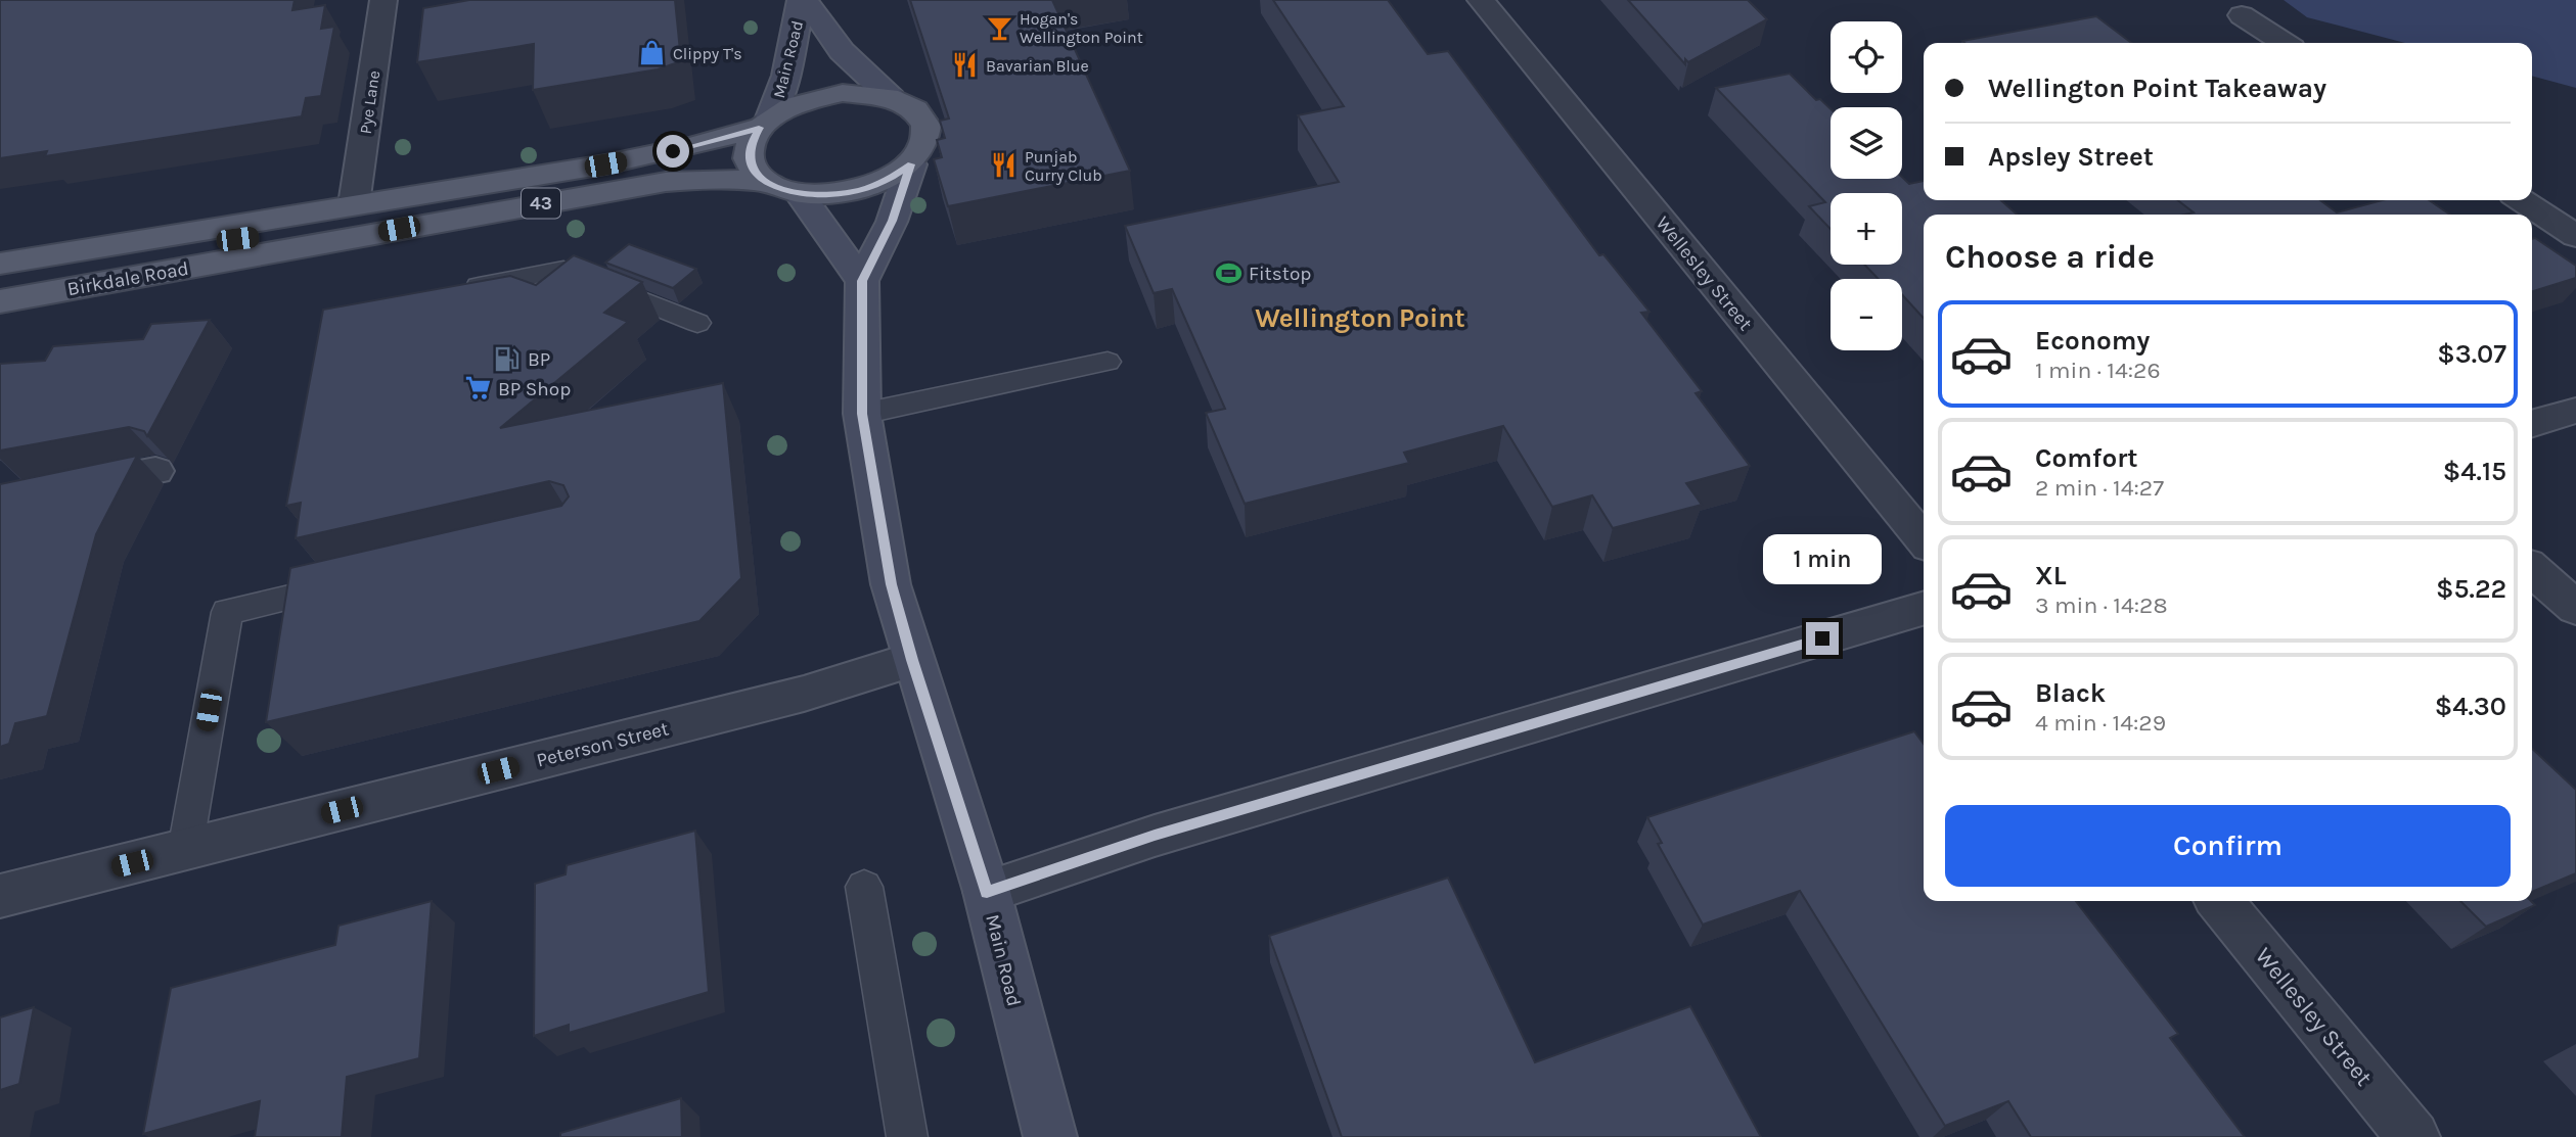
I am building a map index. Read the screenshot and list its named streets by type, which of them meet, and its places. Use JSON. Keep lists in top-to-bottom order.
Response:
{
  "streets": {
    "main road": ["Main Road", "43", "Birkdale Road"],
    "street": ["Pye Lane", "Wellesley Street", "Peterson Street"]
  },
  "crossings": [
    ["Main Road", "43"],
    ["Main Road", "Birkdale Road"],
    ["Main Road", "Peterson Street"],
    ["Pye Lane", "Birkdale Road"],
    ["43", "Birkdale Road"]
  ],
  "districts": ["Wellington Point"],
  "places": {
    "bar": ["Hogan's Wellington Point"],
    "shop": ["Clippy T's"],
    "restaurant": ["Bavarian Blue", "Punjab Curry Club"],
    "sports": ["Fitstop"],
    "fuel station": ["BP"],
    "supermarket": ["BP Shop"]
  },
  "page": {
    "map_buttons": ["+", "−"],
    "banner": ["Wellington Point Takeaway", "Apsley Street"],
    "heading": "Choose a ride",
    "list": [
      {
        "name": "Economy",
        "note": "1 min · 14:26",
        "value": "$3.07"
      },
      {
        "name": "Comfort",
        "note": "2 min · 14:27",
        "value": "$4.15"
      },
      {
        "name": "XL",
        "note": "3 min · 14:28",
        "value": "$5.22"
      },
      {
        "name": "Black",
        "note": "4 min · 14:29",
        "value": "$4.30"
      }
    ],
    "bubble": "1 min",
    "buttons": "Confirm"
  }
}
